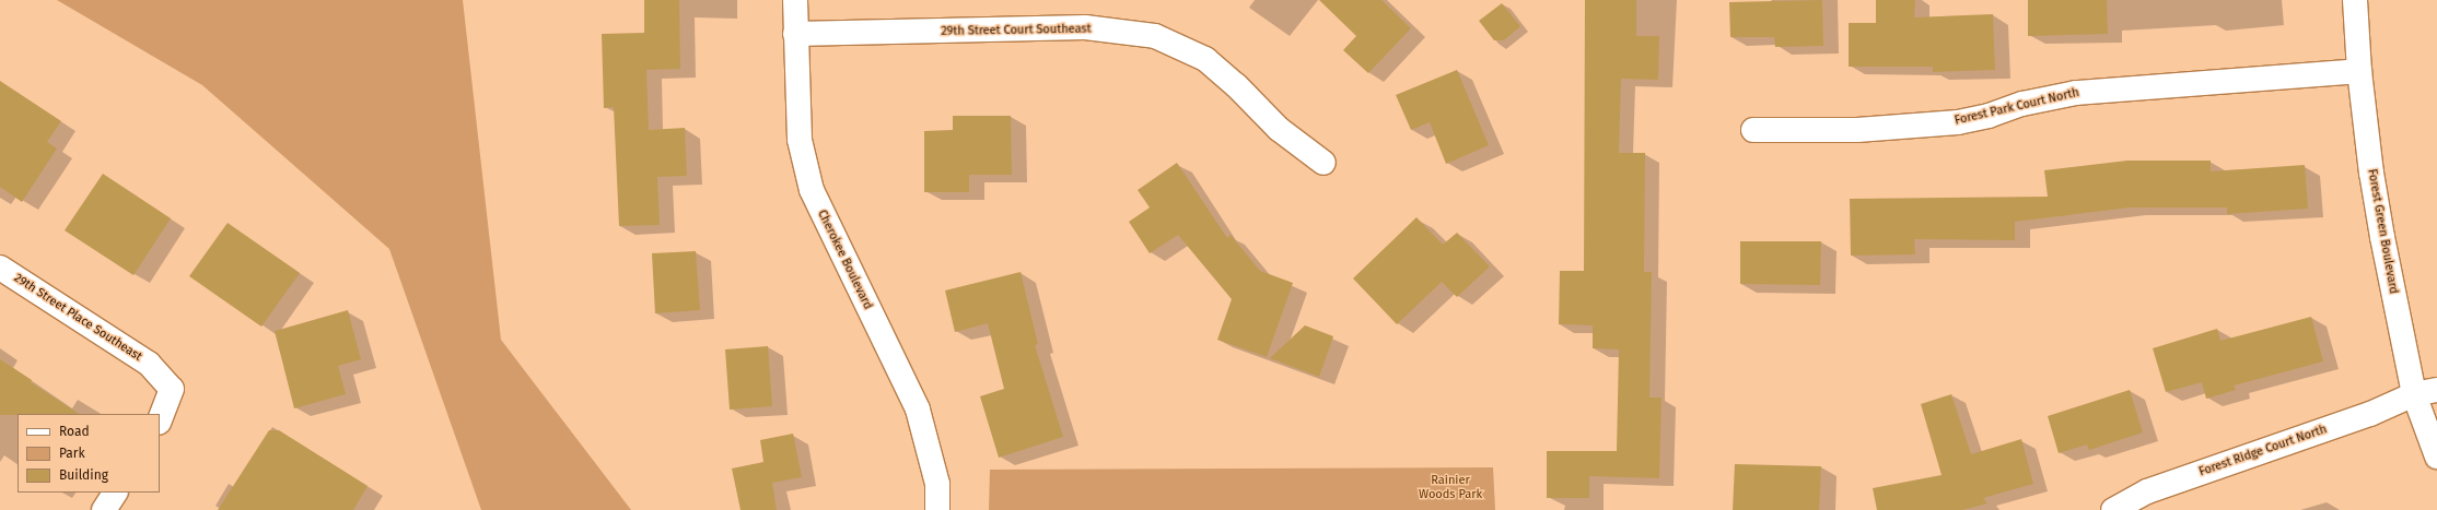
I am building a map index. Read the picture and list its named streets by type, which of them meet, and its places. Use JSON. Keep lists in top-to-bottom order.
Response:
{
  "streets": {
    "street": [
      "29th Street Court Southeast",
      "Forest Park Court North",
      "Forest Green Boulevard",
      "Cherokee Boulevard",
      "29th Street Place Southeast",
      "Forest Ridge Court North"
    ]
  },
  "crossings": [
    ["29th Street Court Southeast", "Cherokee Boulevard"],
    ["Forest Park Court North", "Forest Green Boulevard"],
    ["Forest Green Boulevard", "Forest Ridge Court North"]
  ],
  "parks": ["Rainier Woods Park"],
  "legend": ["Road", "Park", "Building"]
}
